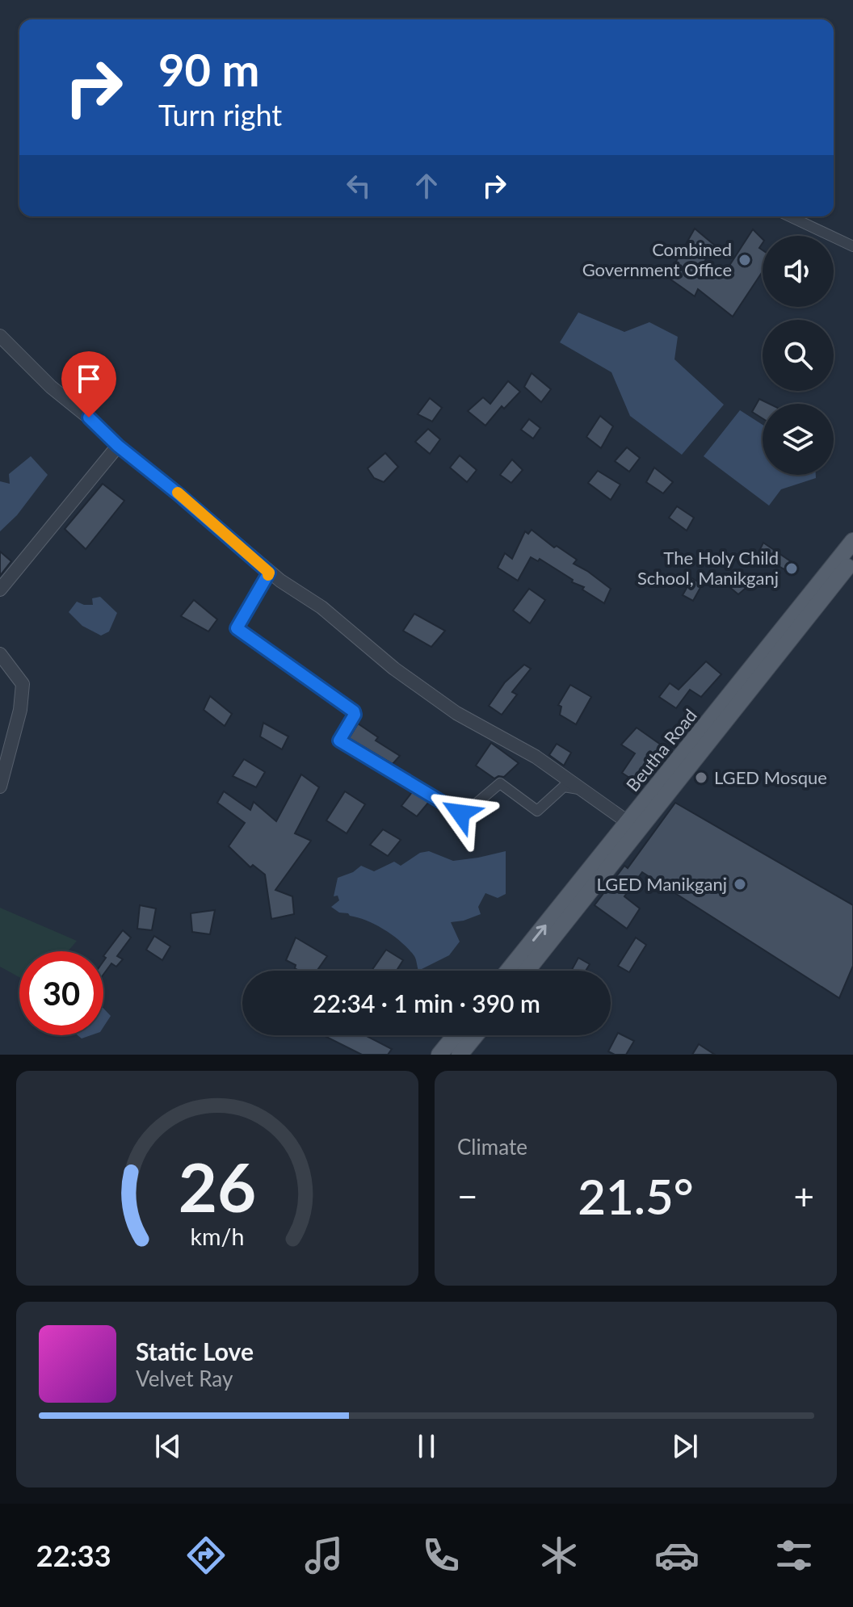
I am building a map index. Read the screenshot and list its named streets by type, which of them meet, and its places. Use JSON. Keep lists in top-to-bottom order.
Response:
{
  "streets": {
    "main road": ["Beutha Road"]
  },
  "places": [
    "Combined Government Office",
    "The Holy Child School, Manikganj",
    "LGED Mosque",
    "LGED Manikganj"
  ],
  "page": {
    "turn": ["90 m", "Turn right"],
    "limit": "30",
    "trip": "22:34 · 1 min · 390 m",
    "tile": "Climate",
    "heat": ["−", "21.5°", "+"],
    "song": ["Static Love", "Velvet Ray"],
    "tabs": "22:33",
    "gauge": ["26", "km/h"]
  }
}
